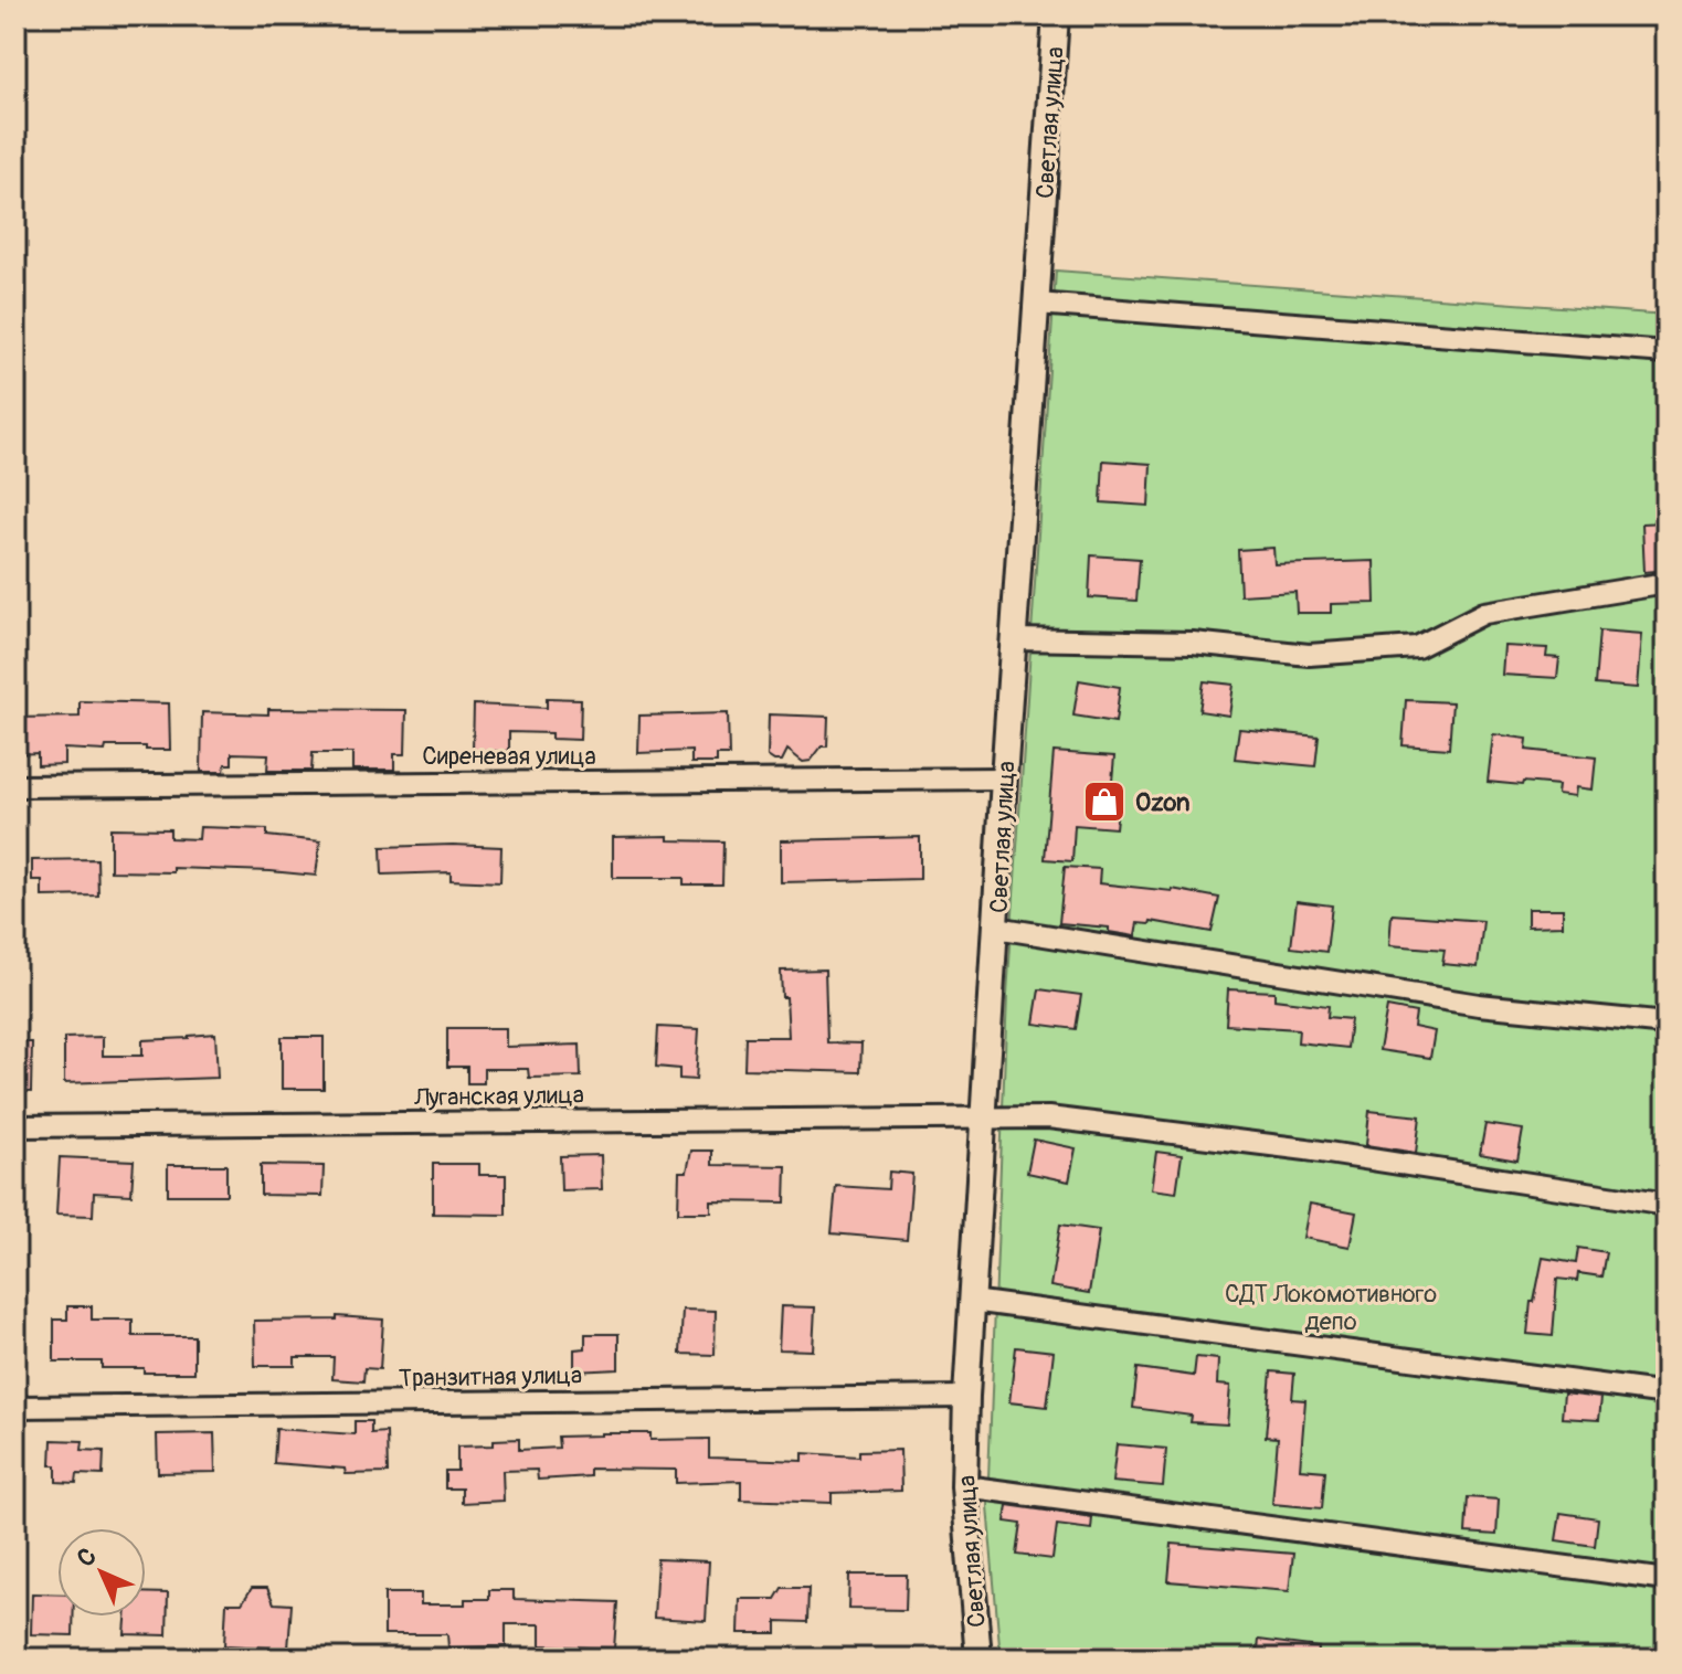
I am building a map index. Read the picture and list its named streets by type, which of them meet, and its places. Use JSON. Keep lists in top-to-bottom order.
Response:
{
  "streets": {
    "street": [
      "Светлая улица",
      "Сиреневая улица",
      "Луганская улица",
      "Транзитная улица"
    ]
  },
  "crossings": [
    ["Светлая улица", "Сиреневая улица"],
    ["Светлая улица", "Луганская улица"],
    ["Светлая улица", "Транзитная улица"]
  ],
  "parks": ["СДТ Локомотивного депо"],
  "places": {
    "shop": ["Ozon"]
  },
  "north": "top left"
}
